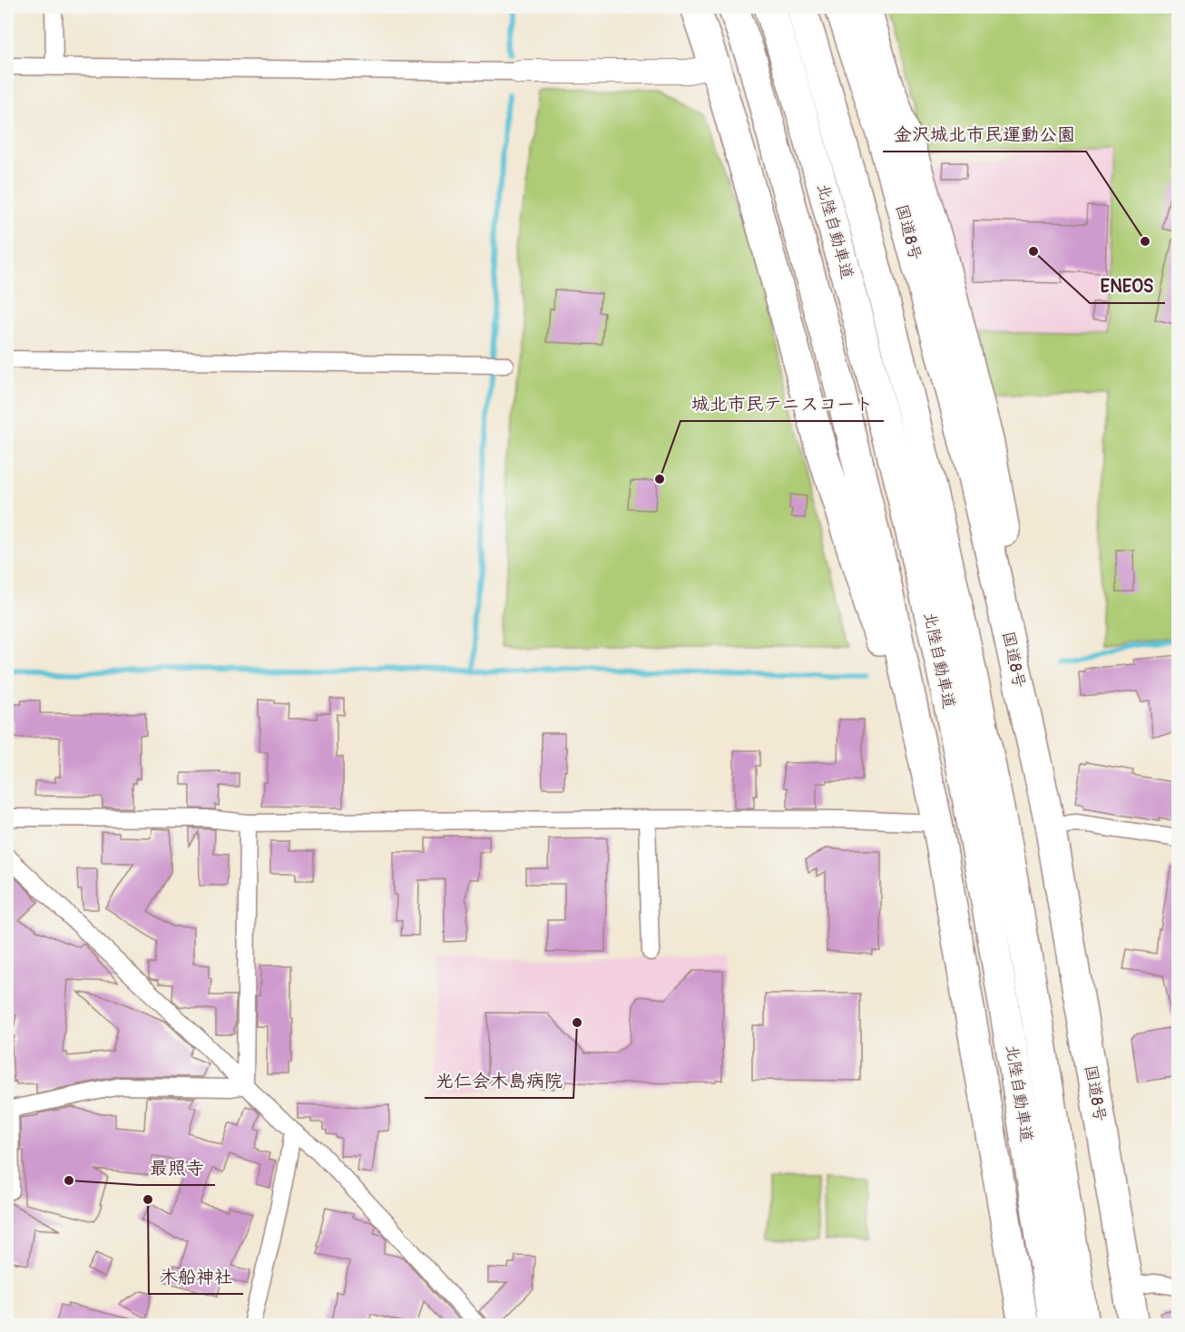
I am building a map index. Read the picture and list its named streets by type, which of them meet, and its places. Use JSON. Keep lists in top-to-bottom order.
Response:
{
  "streets": {
    "highway": ["北陸自動車道", "国道8号"]
  },
  "places": [
    "金沢城北市民運動公園",
    "ENEOS",
    "城北市民テニスコート",
    "光仁会木島病院",
    "最照寺",
    "木船神社"
  ]
}
